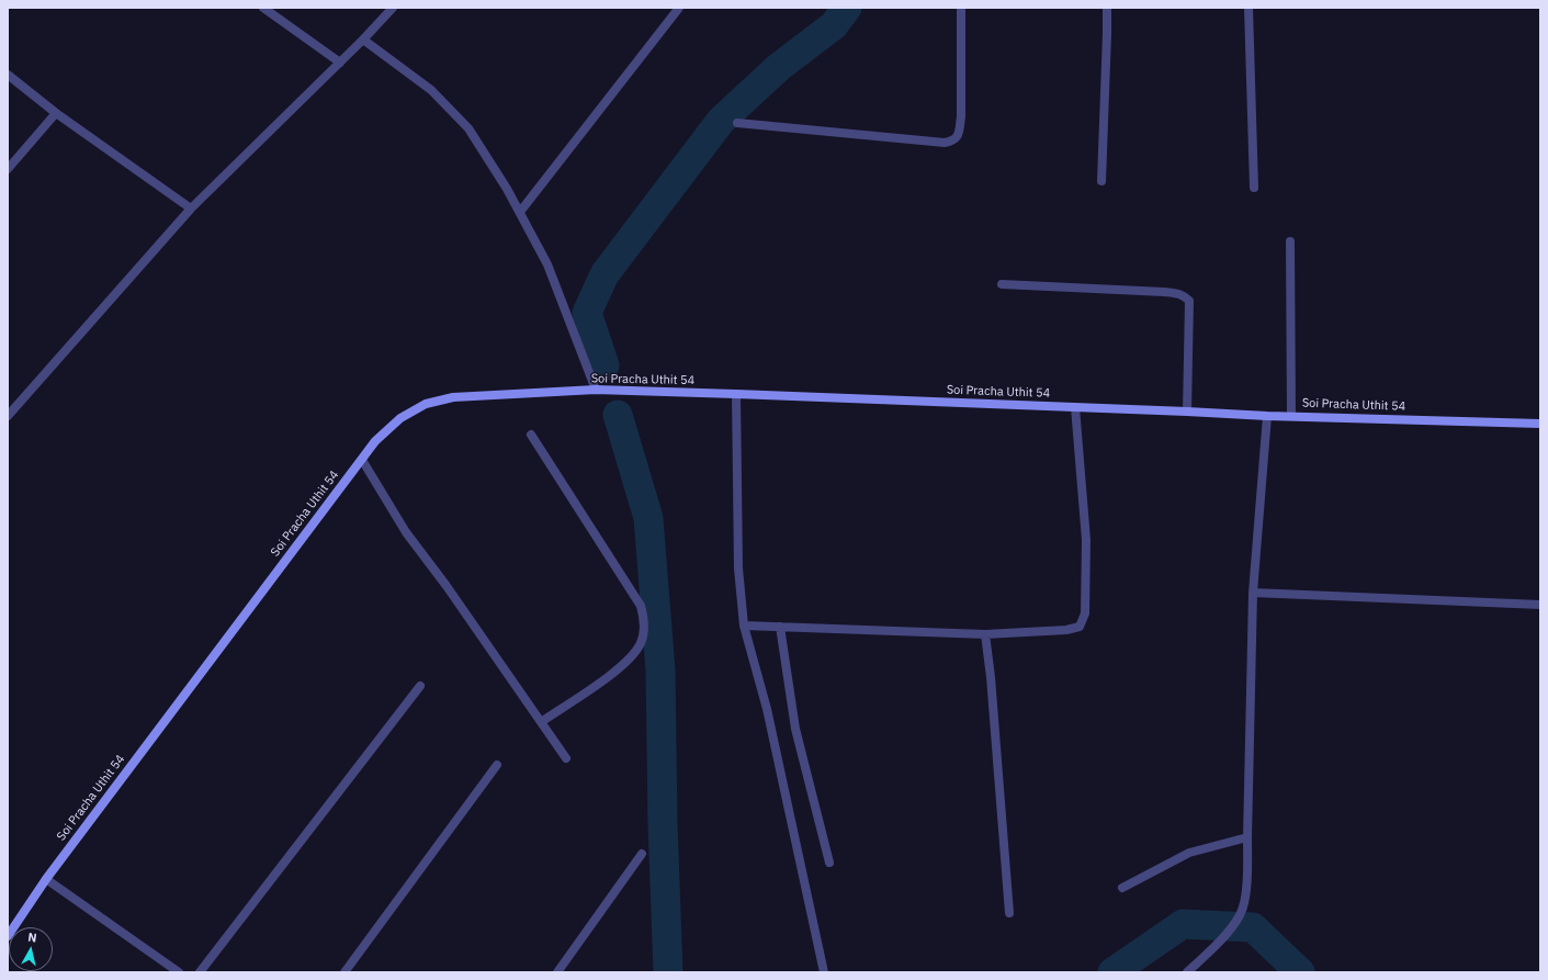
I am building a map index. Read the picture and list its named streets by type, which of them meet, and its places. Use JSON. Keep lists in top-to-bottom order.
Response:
{
  "streets": {
    "street": ["Soi Pracha Uthit 54"]
  },
  "north": "top"
}
